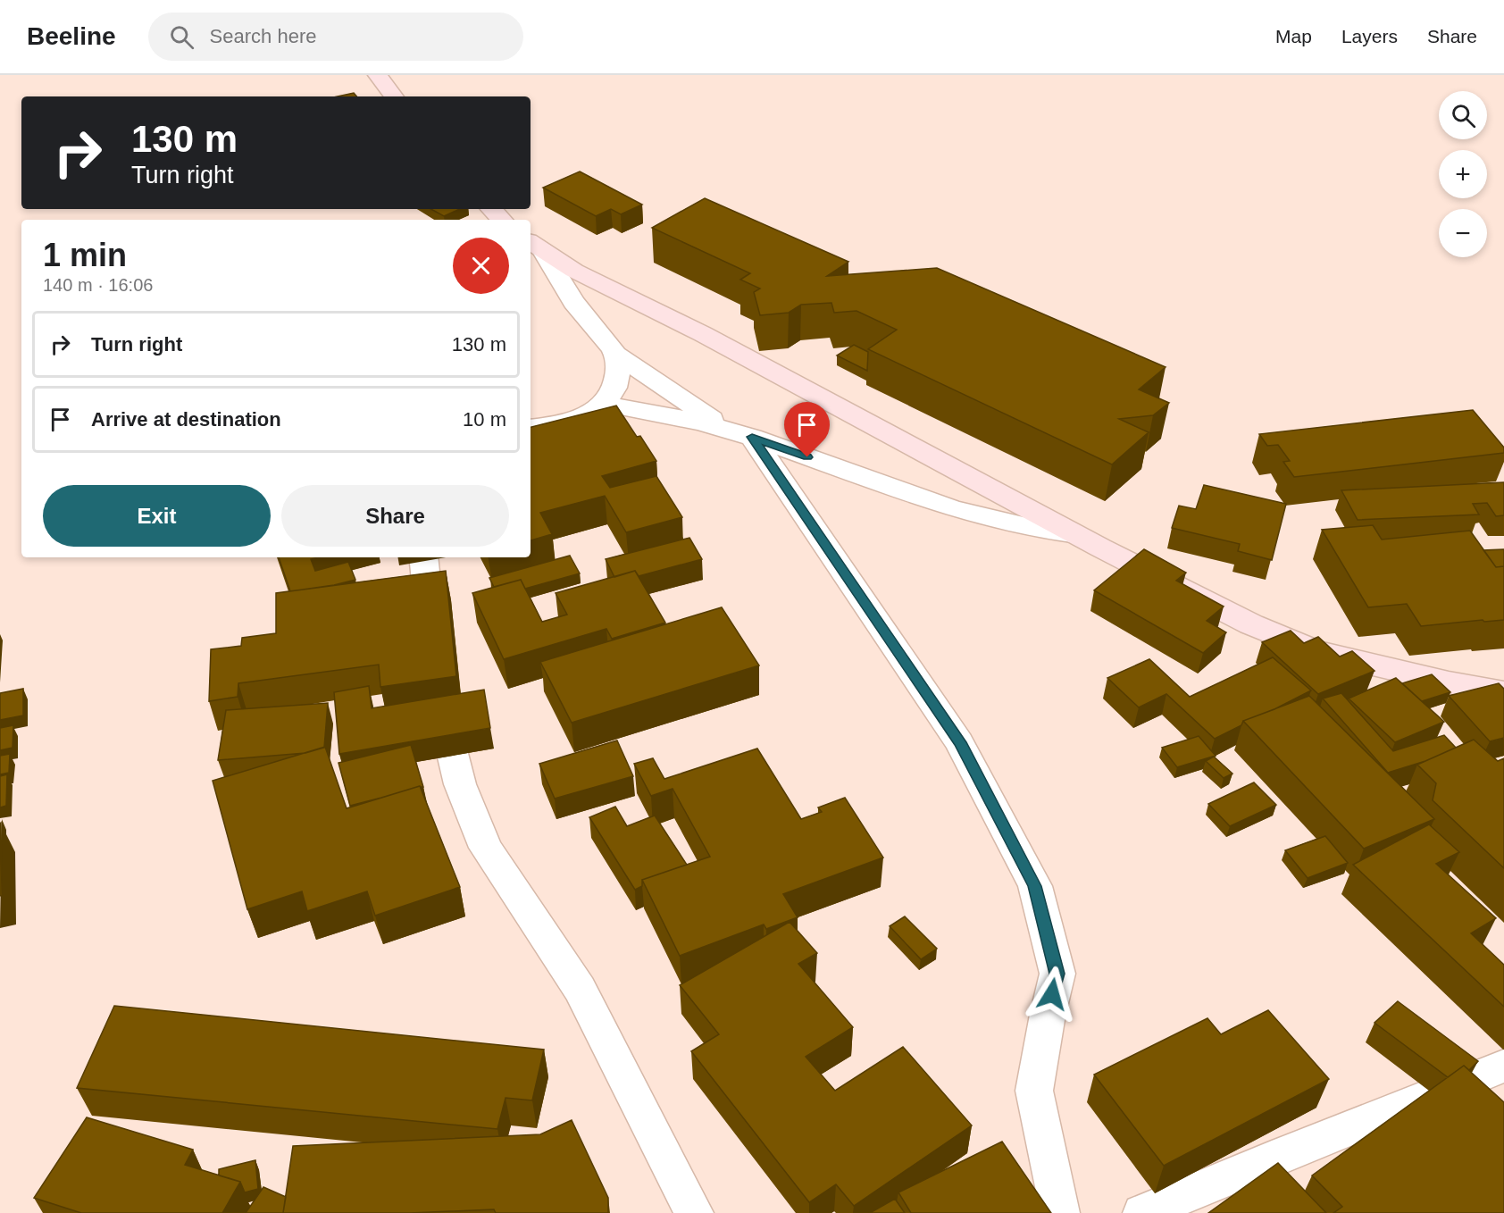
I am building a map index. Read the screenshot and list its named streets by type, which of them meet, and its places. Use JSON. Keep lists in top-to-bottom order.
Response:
{
  "page": {
    "header": "Beeline",
    "search": "Search here",
    "nav": ["Map", "Layers", "Share"],
    "map_buttons": ["+", "−"],
    "turn": ["130 m", "Turn right"],
    "heading": ["1 min", "140 m · 16:06"],
    "list": [
      {
        "name": "Turn right",
        "value": "130 m"
      },
      {
        "name": "Arrive at destination",
        "value": "10 m"
      }
    ],
    "buttons": ["Exit", "Share"]
  }
}
